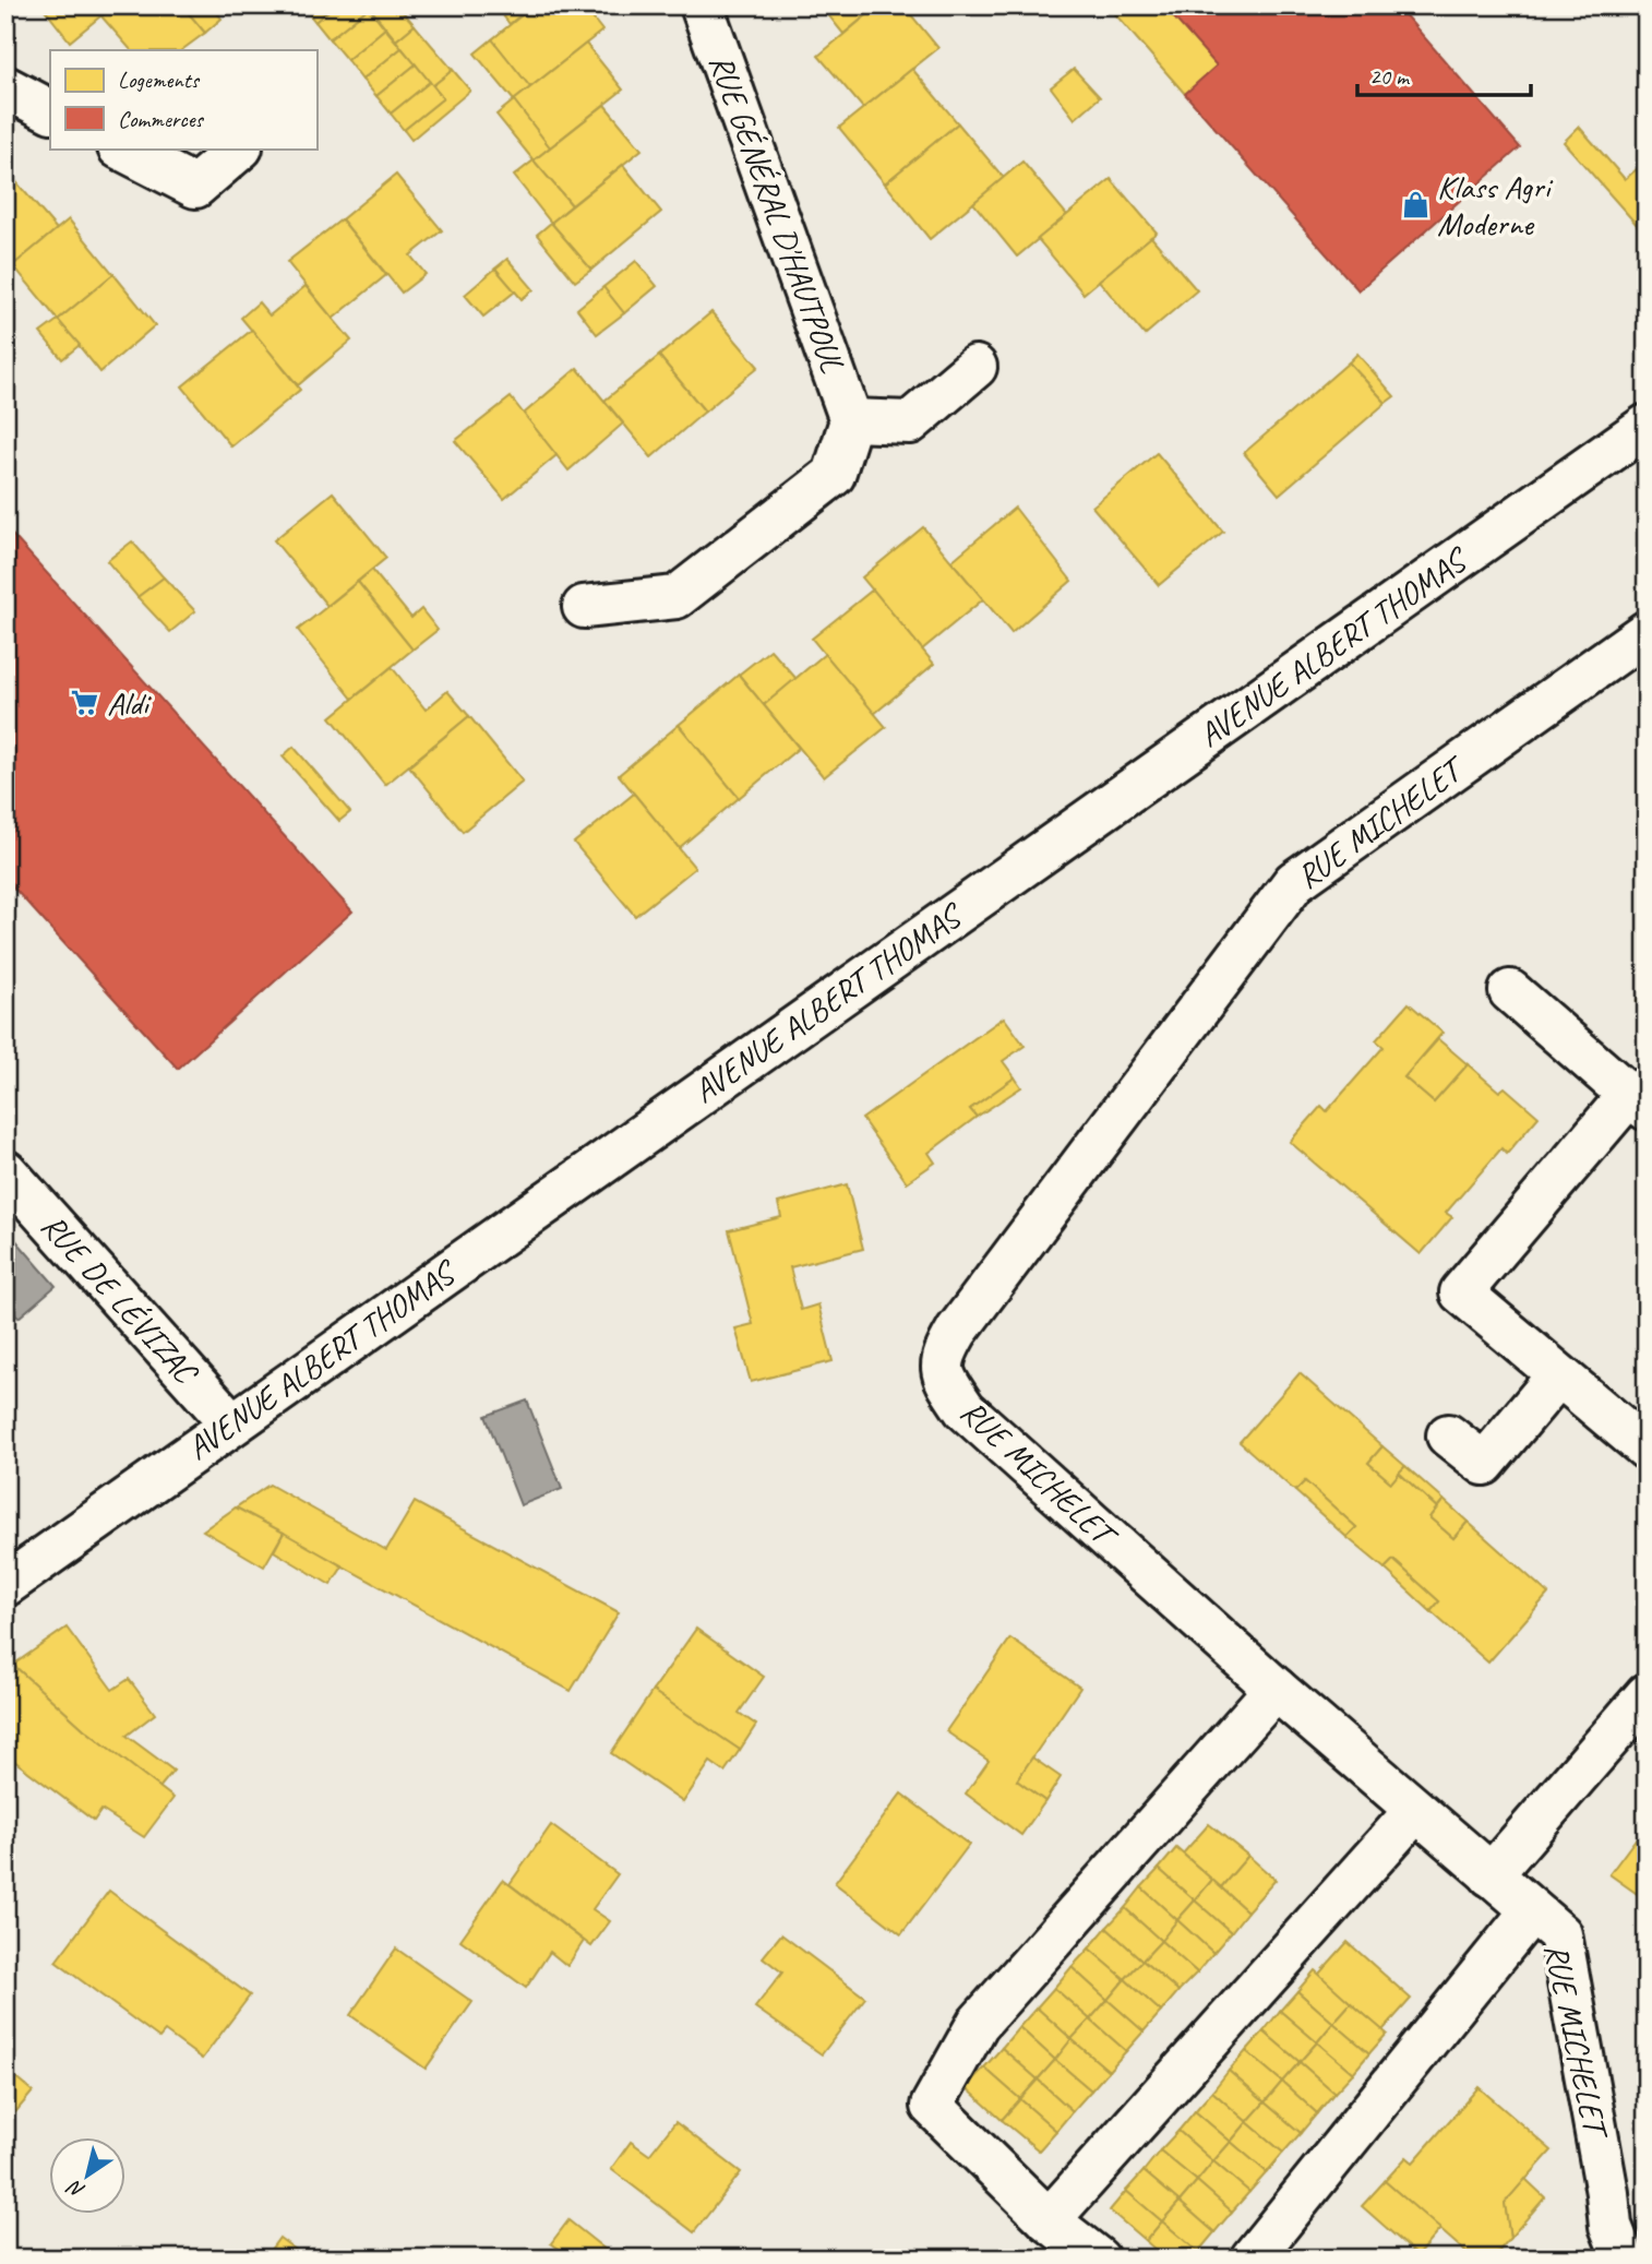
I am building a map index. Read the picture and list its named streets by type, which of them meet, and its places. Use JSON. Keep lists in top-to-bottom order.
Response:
{
  "streets": {
    "street": [
      "RUE GÉNÉRAL D'HAUTPOUL",
      "AVENUE ALBERT THOMAS",
      "RUE MICHELET",
      "RUE DE LÉVIZAC"
    ]
  },
  "crossings": [
    ["AVENUE ALBERT THOMAS", "RUE DE LÉVIZAC"]
  ],
  "places": {
    "shop": ["Klass Agri Moderne"],
    "supermarket": ["Aldi"]
  },
  "legend": ["Logements", "Commerces"],
  "scale_bar": "20 m",
  "north": "bottom left"
}
